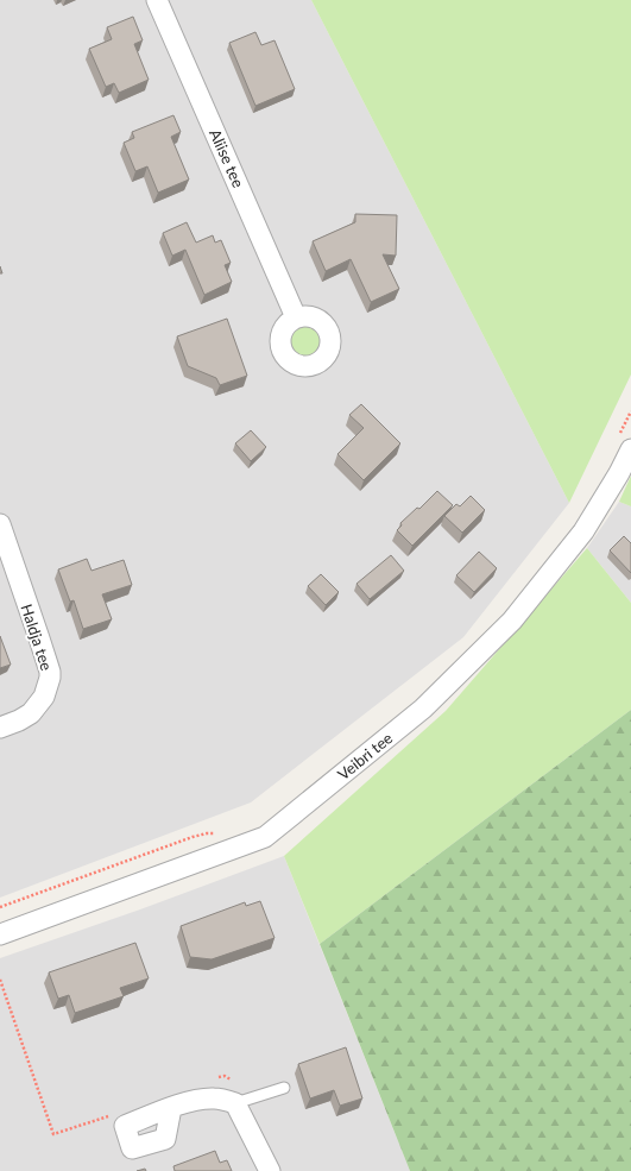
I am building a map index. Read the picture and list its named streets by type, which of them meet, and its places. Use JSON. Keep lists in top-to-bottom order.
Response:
{
  "streets": {
    "street": ["Aliise tee", "Haldja tee", "Veibri tee"]
  }
}
